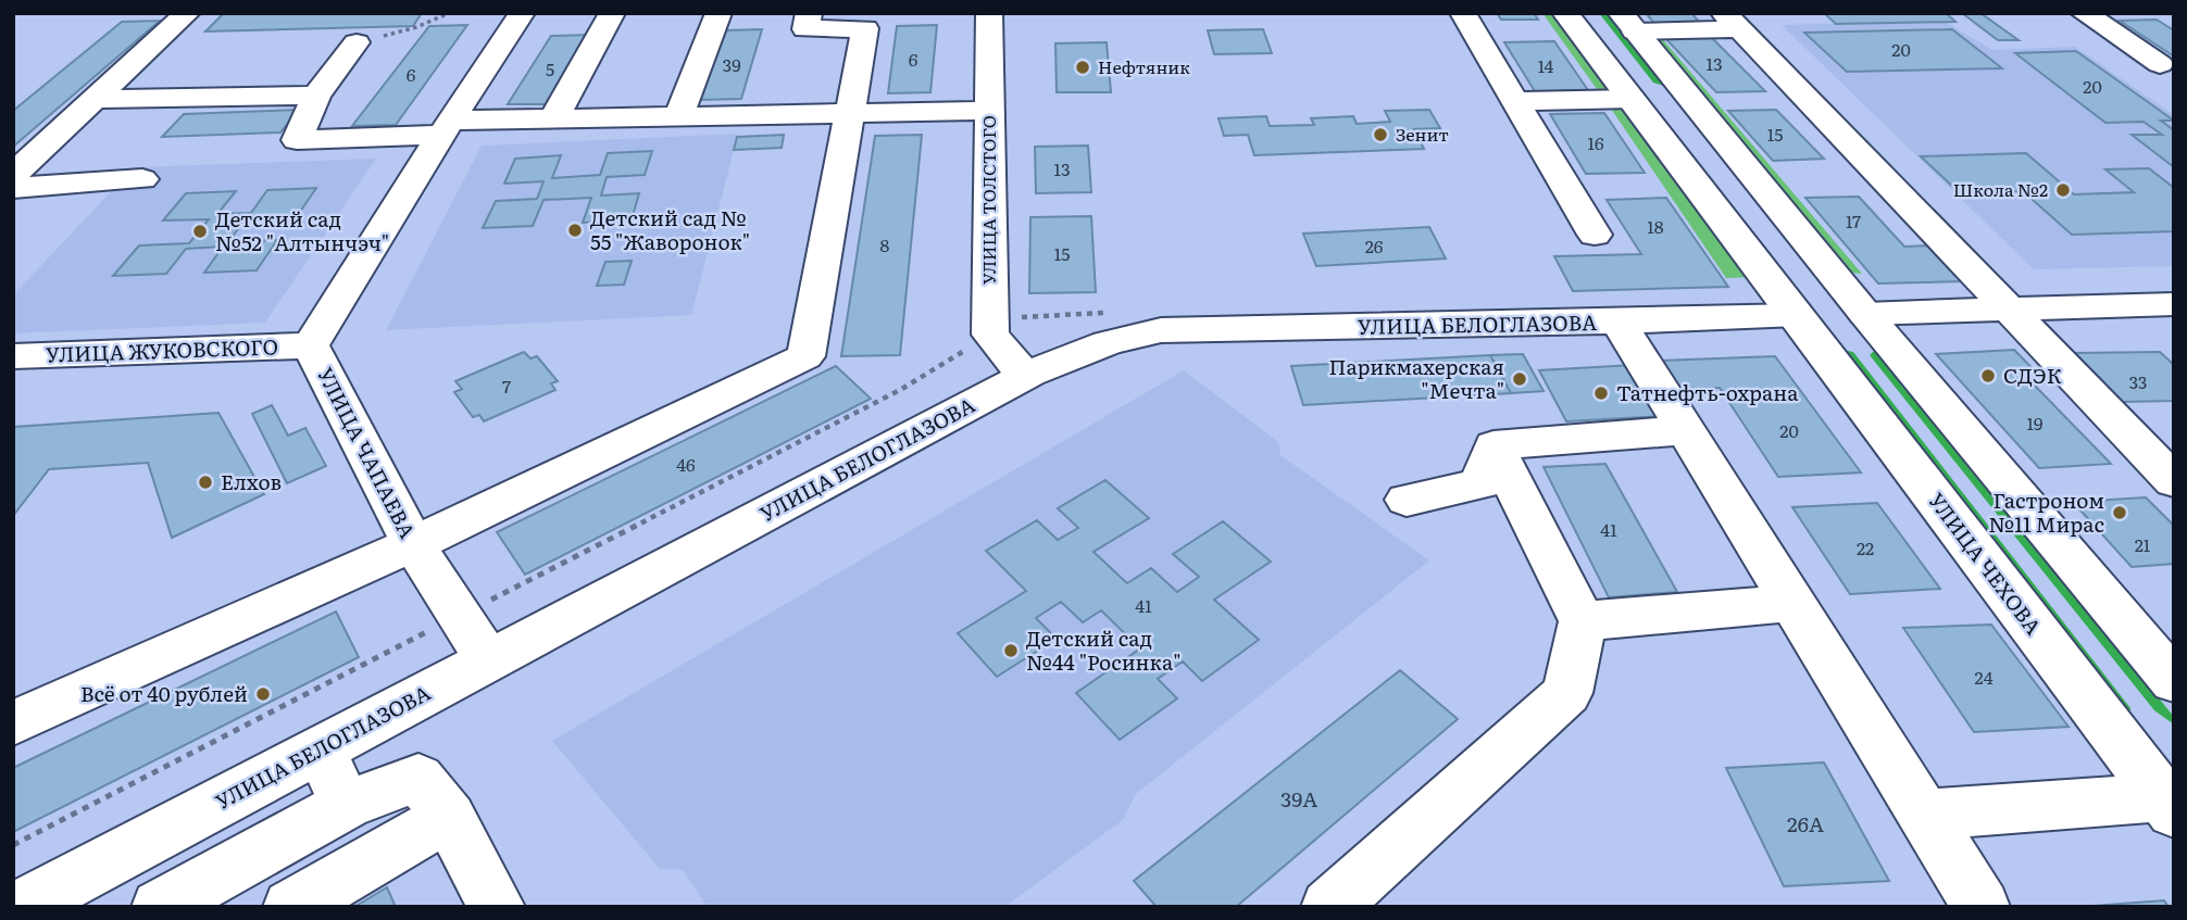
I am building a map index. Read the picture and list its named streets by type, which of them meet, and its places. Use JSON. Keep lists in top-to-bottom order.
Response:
{
  "streets": {
    "street": [
      "УЛИЦА ТОЛСТОГО",
      "УЛИЦА БЕЛОГЛАЗОВА",
      "УЛИЦА ЖУКОВСКОГО",
      "УЛИЦА ЧАПАЕВА",
      "УЛИЦА ЧЕХОВА"
    ]
  },
  "crossings": [
    ["УЛИЦА ТОЛСТОГО", "УЛИЦА БЕЛОГЛАЗОВА"],
    ["УЛИЦА БЕЛОГЛАЗОВА", "УЛИЦА ЧАПАЕВА"],
    ["УЛИЦА БЕЛОГЛАЗОВА", "УЛИЦА ЧЕХОВА"],
    ["УЛИЦА ЖУКОВСКОГО", "УЛИЦА ЧАПАЕВА"]
  ],
  "places": [
    "Нефтяник",
    "Зенит",
    "Школа №2",
    "Детский сад № 55 \"Жаворонок\"",
    "Детский сад №52 \"Алтынчэч\"",
    "СДЭК",
    "Парикмахерская \"Мечта\"",
    "Татнефть-охрана",
    "Елхов",
    "Гастроном №11 Мирас",
    "Детский сад №44 \"Росинка\"",
    "Всё от 40 рублей"
  ],
  "house_numbers": [
    "20",
    "6",
    "13",
    "39",
    "14",
    "5",
    "6",
    "20",
    "15",
    "16",
    "13",
    "17",
    "18",
    "8",
    "26",
    "15",
    "33",
    "7",
    "19",
    "20",
    "46",
    "41",
    "21",
    "22",
    "41",
    "24",
    "39А",
    "26А"
  ]
}
